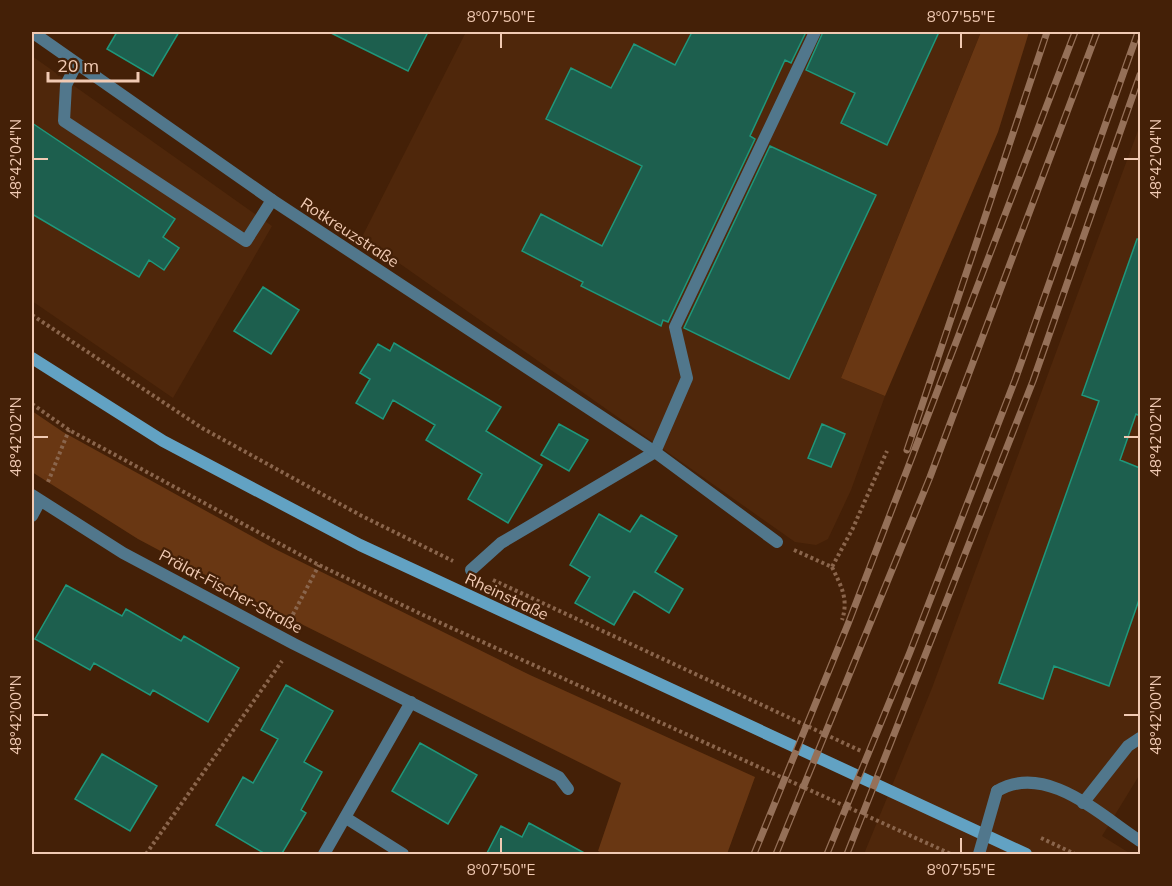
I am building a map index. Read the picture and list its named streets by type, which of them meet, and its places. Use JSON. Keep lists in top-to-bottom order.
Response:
{
  "streets": {
    "street": ["Rotkreuzstraße", "Prälat-Fischer-Straße", "Rheinstraße"]
  },
  "scale_bar": "20 m",
  "coordinates": [
    "8°07'50\"E",
    "8°07'55\"E",
    "48°42'04\"N",
    "48°42'02\"N",
    "48°42'00\"N"
  ]
}
